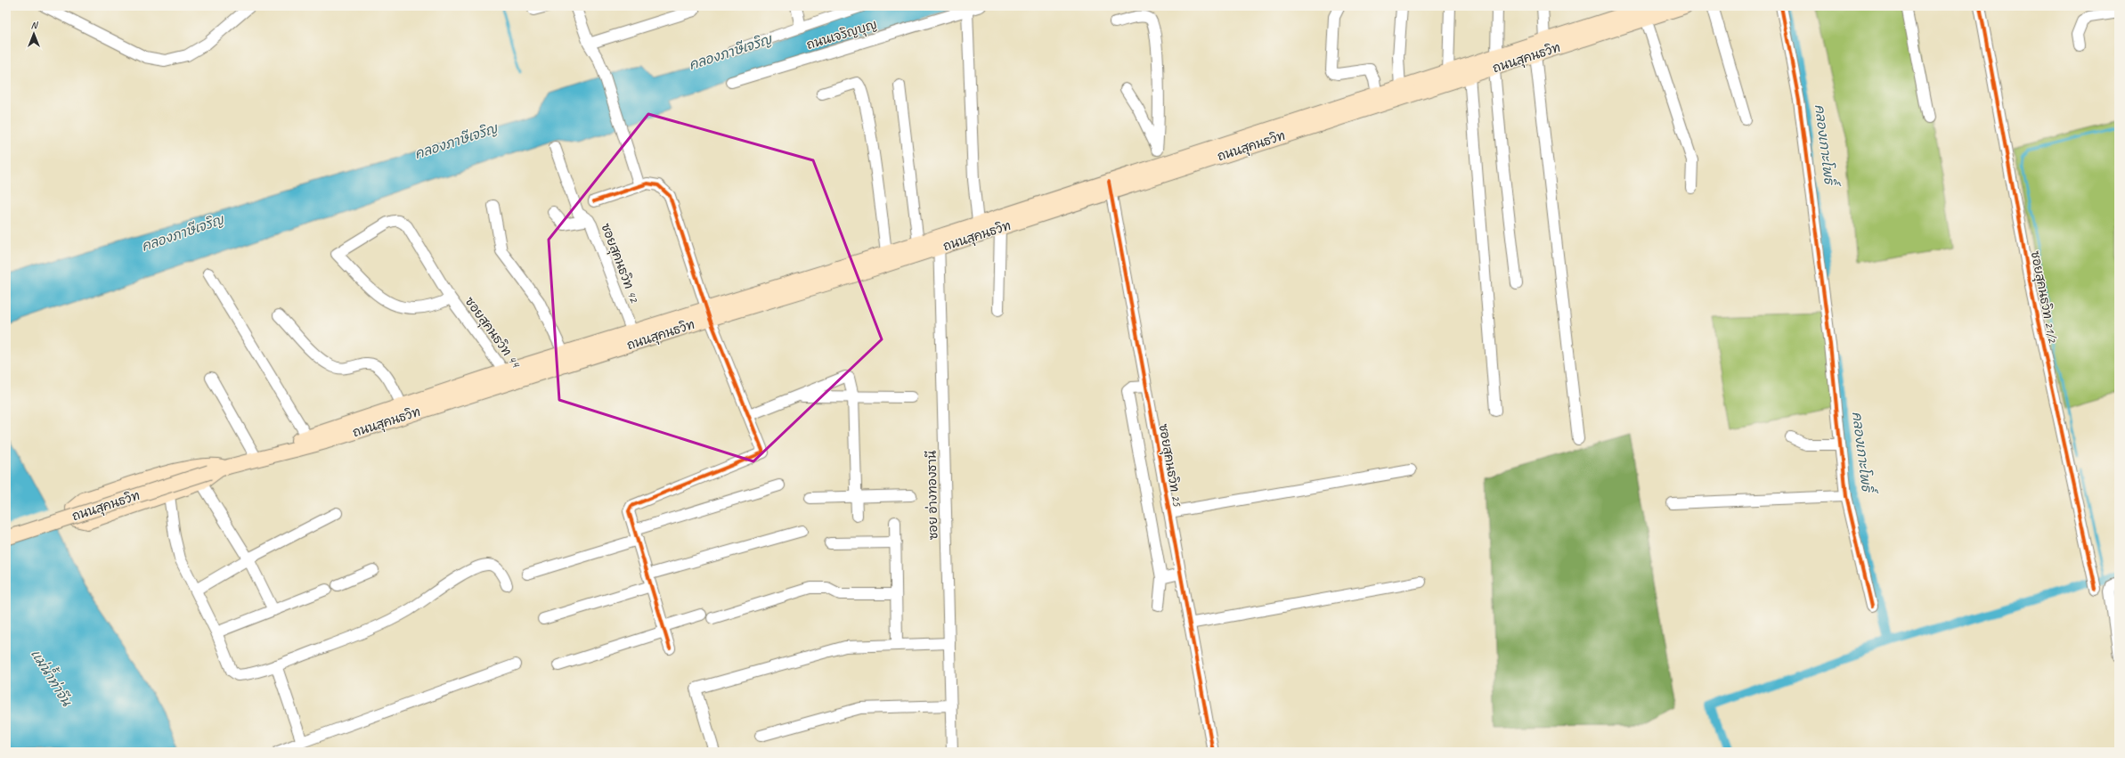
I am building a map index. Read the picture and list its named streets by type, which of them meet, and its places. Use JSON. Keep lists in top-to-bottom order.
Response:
{
  "streets": {
    "main road": ["ถนนสุคนธวิท"],
    "street": [
      "ถนนเจริญบุญ",
      "ซอยสุคนธวิท 42",
      "ซอยสุคนธวิท 21/2",
      "ซอยสุคนธวิท 44",
      "ซอยสุคนธวิท 25",
      "ซอย อ่างทองธานี"
    ]
  },
  "crossings": [
    ["ถนนสุคนธวิท", "ซอยสุคนธวิท 42"],
    ["ถนนสุคนธวิท", "ซอยสุคนธวิท 44"],
    ["ถนนสุคนธวิท", "ซอยสุคนธวิท 25"],
    ["ถนนสุคนธวิท", "ซอย อ่างทองธานี"]
  ],
  "water": ["คลองภาษีเจริญ", "คลองเกาะโพธิ์", "แม่น้ำท่าจีน"],
  "north": "top"
}
